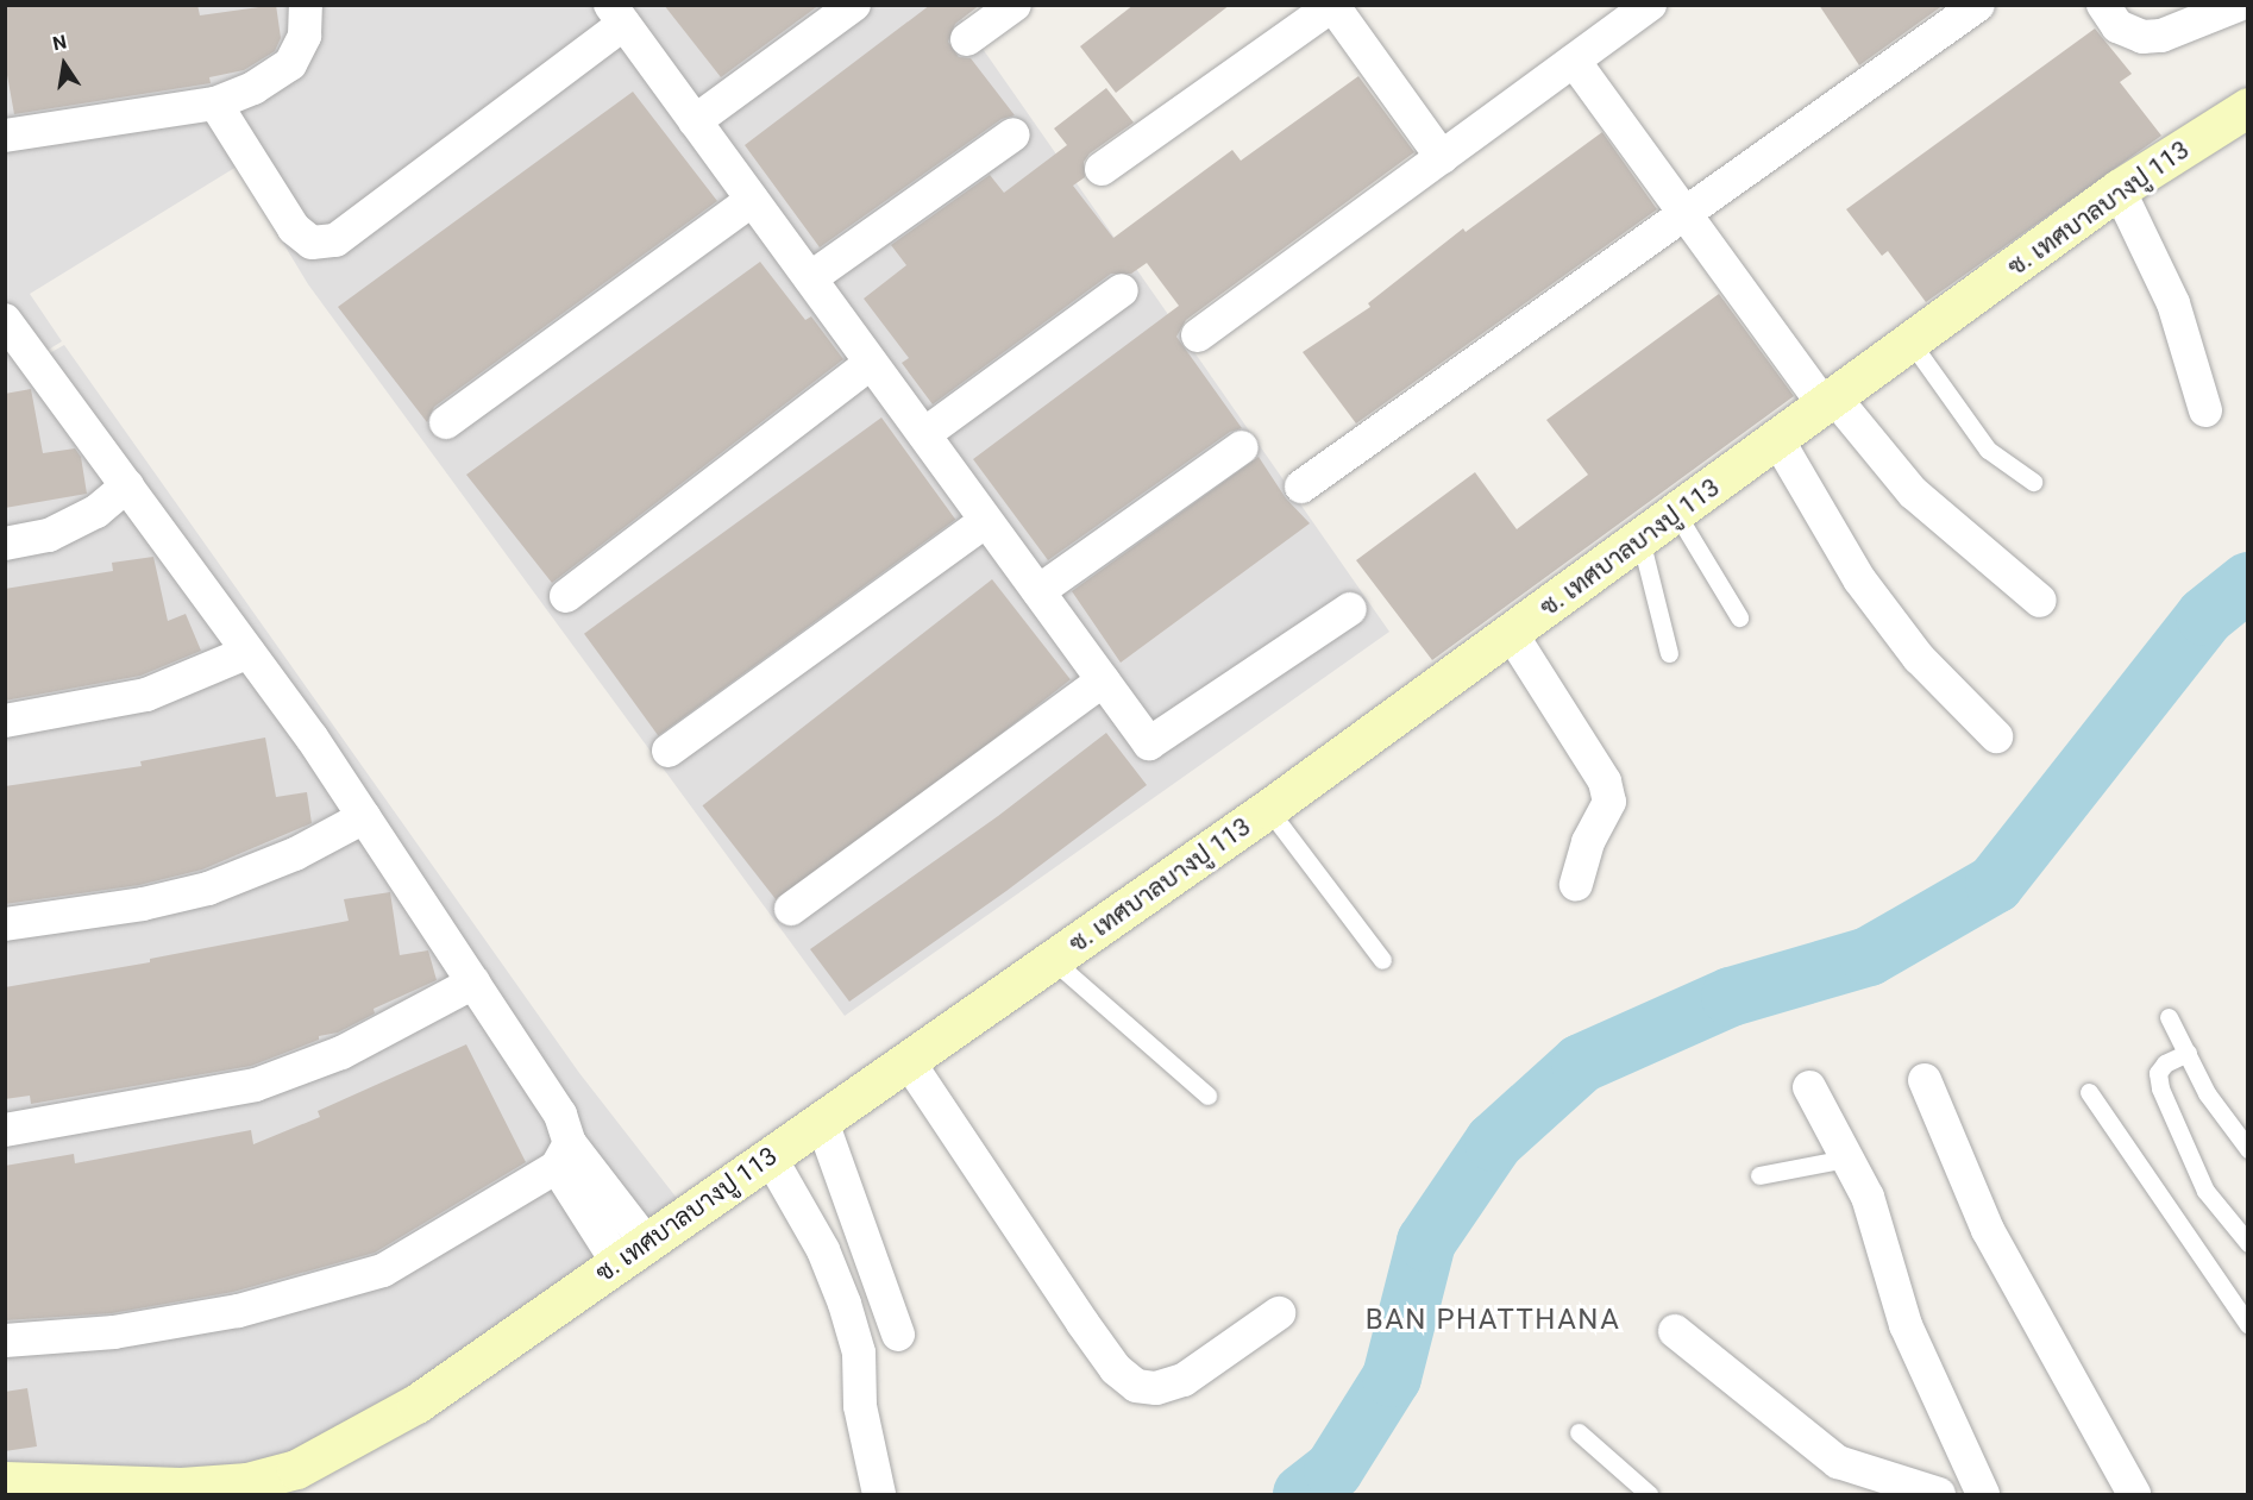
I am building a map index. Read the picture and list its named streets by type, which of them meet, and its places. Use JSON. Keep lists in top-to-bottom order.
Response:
{
  "streets": {
    "street": ["ซ. เทศบาลบางปู 113"]
  },
  "districts": ["BAN PHATTHANA"],
  "north": "top"
}
